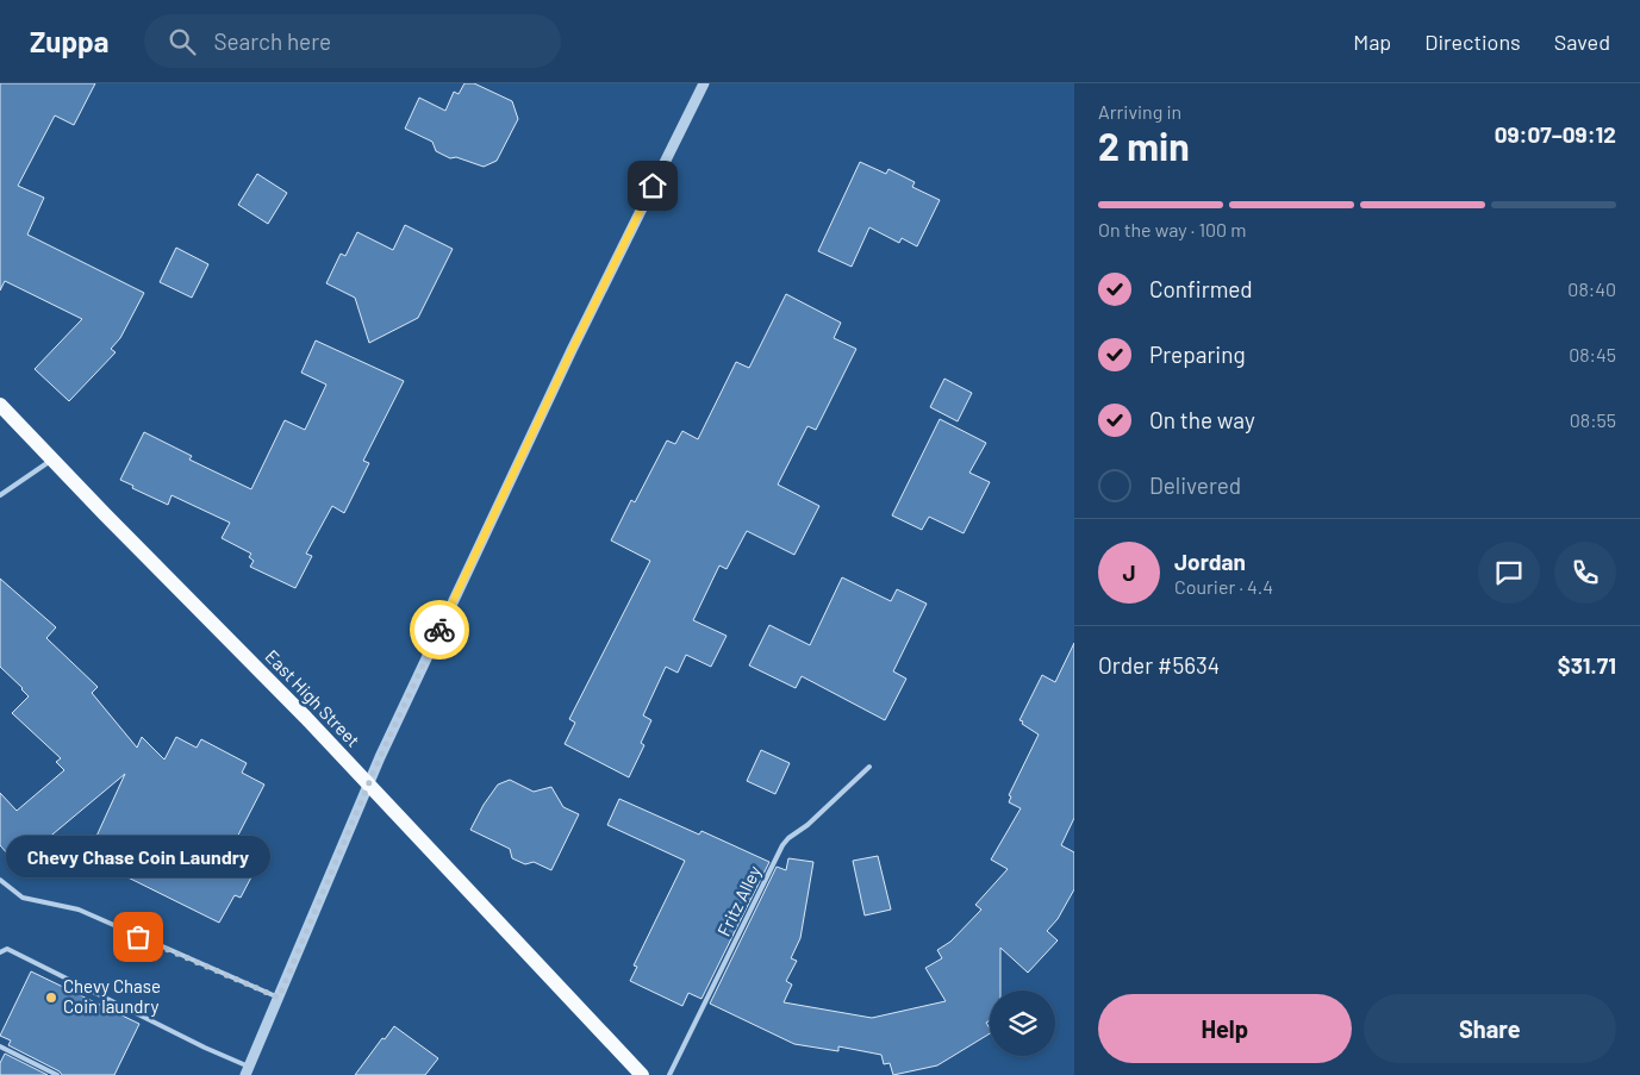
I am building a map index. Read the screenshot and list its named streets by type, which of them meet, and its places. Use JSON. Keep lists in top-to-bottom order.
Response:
{
  "streets": {
    "main road": ["East High Street"],
    "lane": ["Fritz Alley"]
  },
  "places": ["Chevy Chase Coin Laundry", "Chevy Chase Coin laundry"],
  "page": {
    "header": "Zuppa",
    "search": "Search here",
    "nav": ["Map", "Directions", "Saved"],
    "heading": ["2 min", "Arriving in", "09:07–09:12"],
    "panel": [
      "Jordan",
      "Courier · 4.4",
      "Order #5634",
      "$31.71"
    ],
    "bar": "On the way · 100 m",
    "list": [
      ["Confirmed", "08:40"],
      ["Preparing", "08:45"],
      ["On the way", "08:55"],
      "Delivered"
    ],
    "round": "J",
    "bubble": "Chevy Chase Coin Laundry",
    "buttons": ["Help", "Share"]
  }
}
